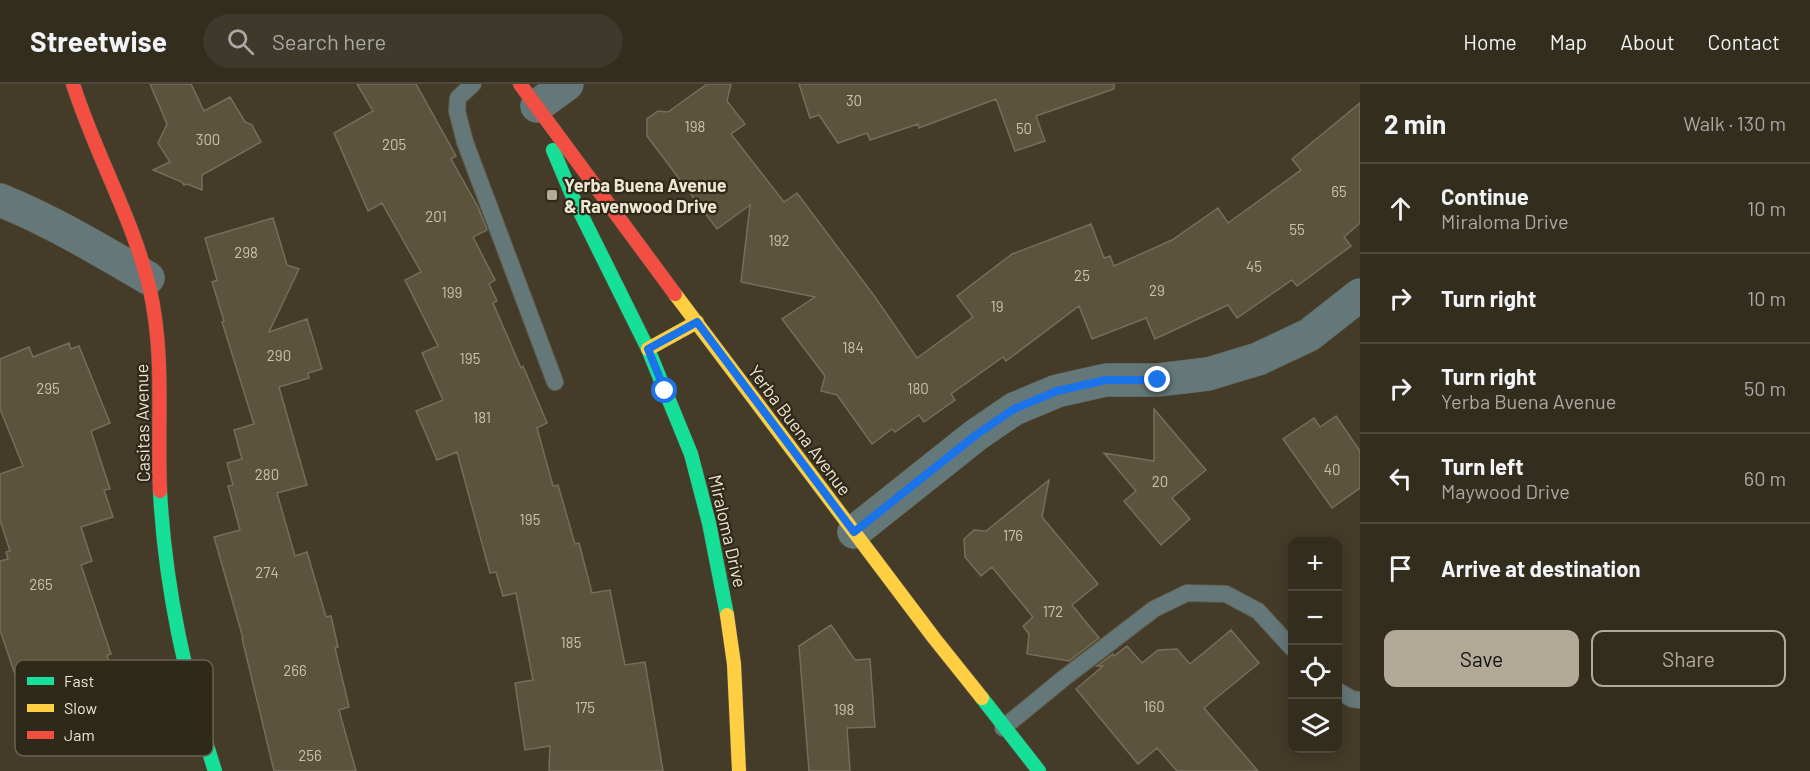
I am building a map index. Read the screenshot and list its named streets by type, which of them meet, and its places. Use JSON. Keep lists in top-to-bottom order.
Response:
{
  "streets": {
    "street": ["Casitas Avenue", "Yerba Buena Avenue", "Miraloma Drive"]
  },
  "crossings": [
    ["Yerba Buena Avenue", "Miraloma Drive"]
  ],
  "places": {
    "transit": ["Yerba Buena Avenue & Ravenwood Drive"]
  },
  "house_numbers": [
    "30",
    "198",
    "50",
    "300",
    "205",
    "65",
    "201",
    "55",
    "192",
    "298",
    "45",
    "25",
    "29",
    "199",
    "19",
    "184",
    "290",
    "195",
    "295",
    "180",
    "181",
    "40",
    "280",
    "20",
    "195",
    "176",
    "274",
    "265",
    "172",
    "185",
    "266",
    "160",
    "175",
    "198",
    "256"
  ],
  "legend": ["Fast", "Slow", "Jam"],
  "page": {
    "header": "Streetwise",
    "search": "Search here",
    "nav": [
      "Home",
      "Map",
      "About",
      "Contact"
    ],
    "heading": ["2 min", "Walk · 130 m"],
    "list": [
      ["Continue", "Miraloma Drive", "10 m"],
      ["Turn right", "10 m"],
      ["Turn right", "Yerba Buena Avenue", "50 m"],
      ["Turn left", "Maywood Drive", "60 m"],
      "Arrive at destination"
    ],
    "map_buttons": ["+", "−"],
    "buttons": ["Save", "Share"]
  }
}
